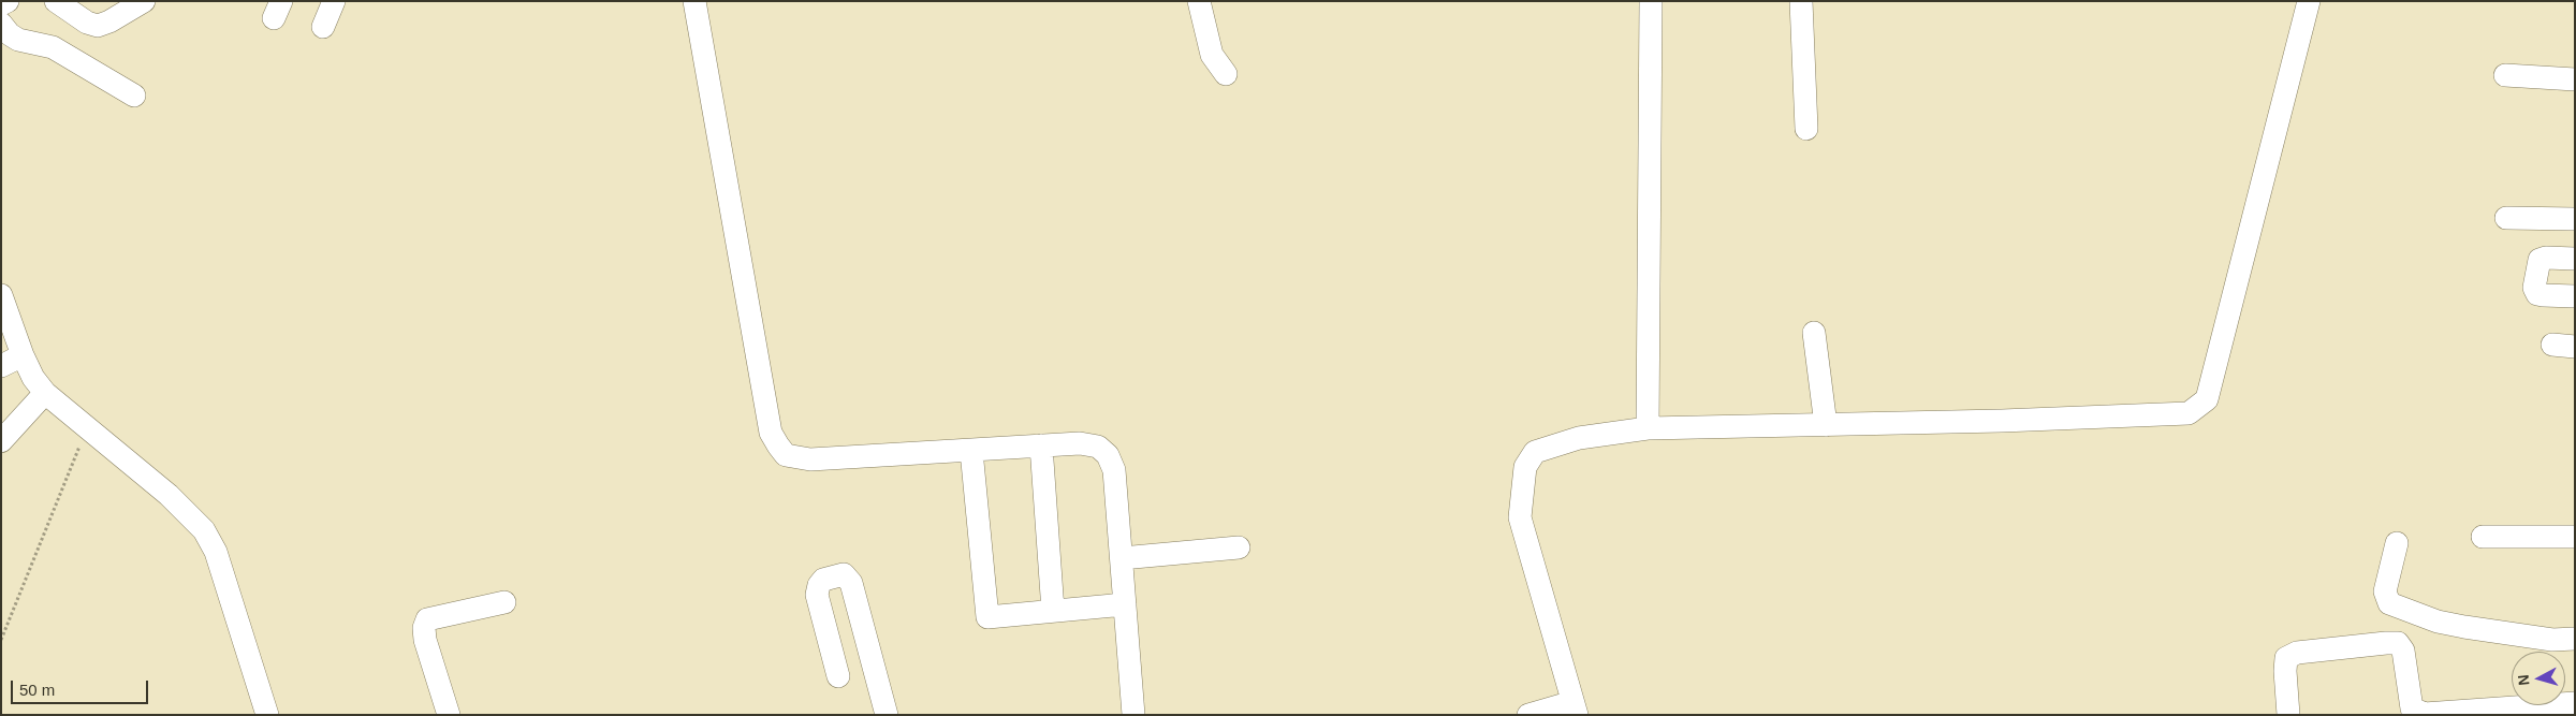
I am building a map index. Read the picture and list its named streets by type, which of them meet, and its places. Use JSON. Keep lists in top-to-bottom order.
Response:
{
  "scale_bar": "50 m",
  "north": "left"
}
